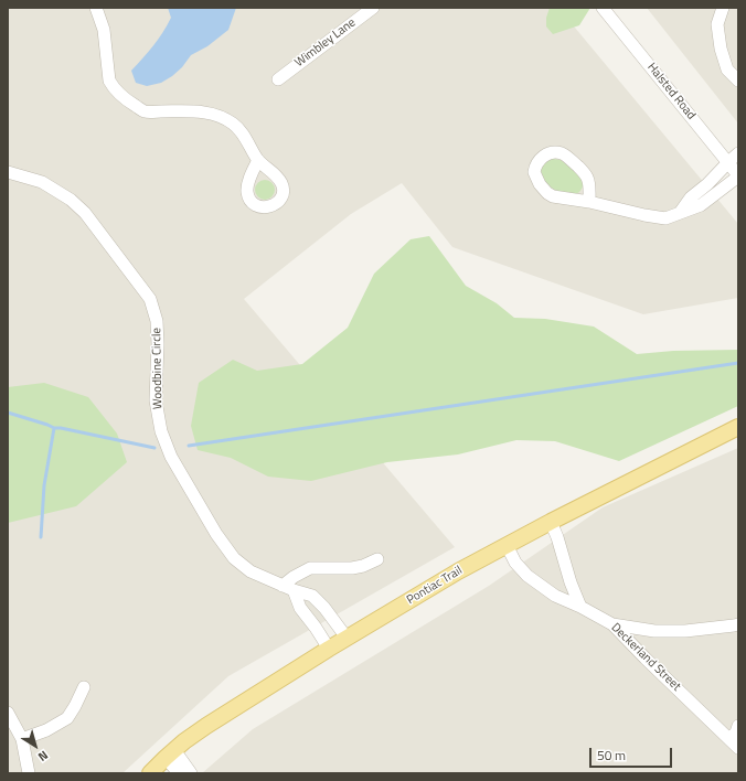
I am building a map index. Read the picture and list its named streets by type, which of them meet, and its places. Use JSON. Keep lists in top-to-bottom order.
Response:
{
  "streets": {
    "main road": ["Pontiac Trail"],
    "street": [
      "Wimbley Lane",
      "Halsted Road",
      "Woodbine Circle",
      "Deckerland Street"
    ]
  },
  "crossings": [
    ["Woodbine Circle", "Pontiac Trail"],
    ["Pontiac Trail", "Deckerland Street"]
  ],
  "scale_bar": "50 m",
  "north": "bottom right"
}
